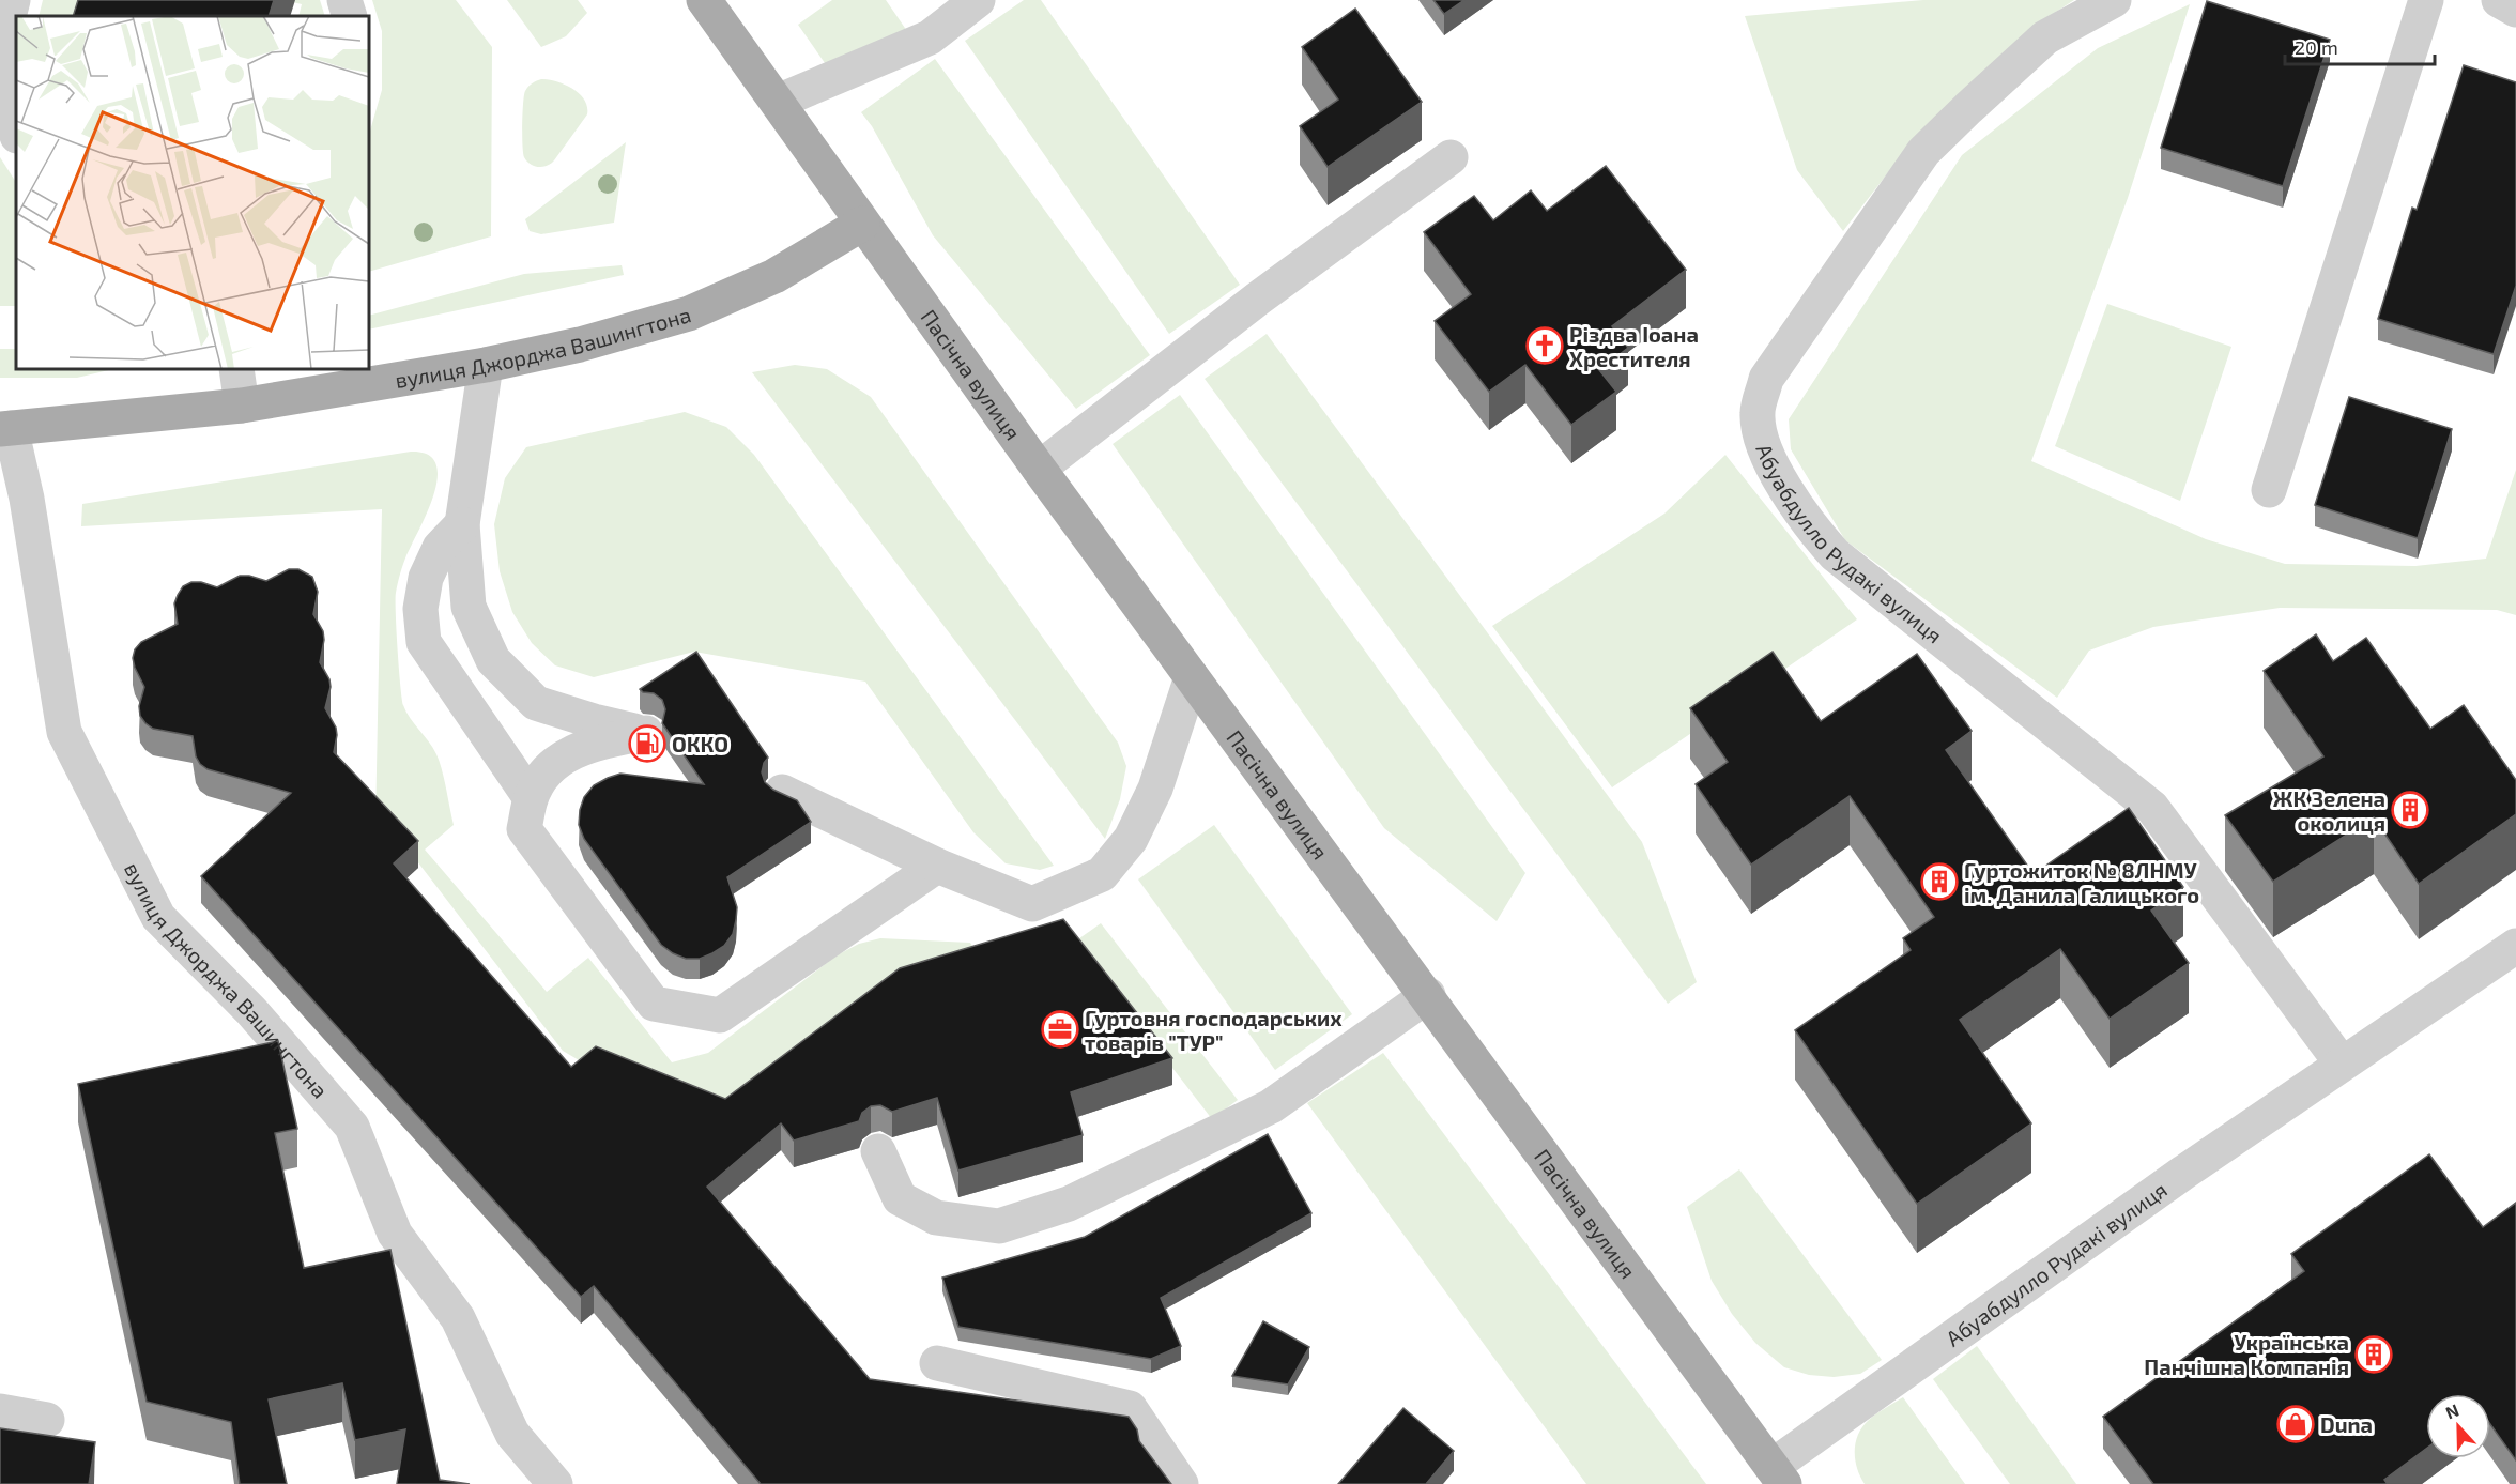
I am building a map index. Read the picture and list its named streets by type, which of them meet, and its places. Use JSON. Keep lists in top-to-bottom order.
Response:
{
  "streets": {
    "main road": ["вулиця Джорджа Вашингтона", "Пасічна вулиця"],
    "street": ["Абуабдулло Рудакі вулиця"]
  },
  "crossings": [
    ["вулиця Джорджа Вашингтона", "Пасічна вулиця"],
    ["Пасічна вулиця", "Абуабдулло Рудакі вулиця"]
  ],
  "places": {
    "church": ["Різдва Іоана Хрестителя"],
    "fuel station": ["ОККО"],
    "building": ["ЖК Зелена околиця", "Гуртожиток № 8ЛНМУ ім. Данила Галицького", "Українська Панчішна Компанія"],
    "office": ["Гуртовня господарських товарів \"ТУР\""],
    "shop": ["Duna"]
  },
  "scale_bar": "20 m",
  "north": "top"
}
